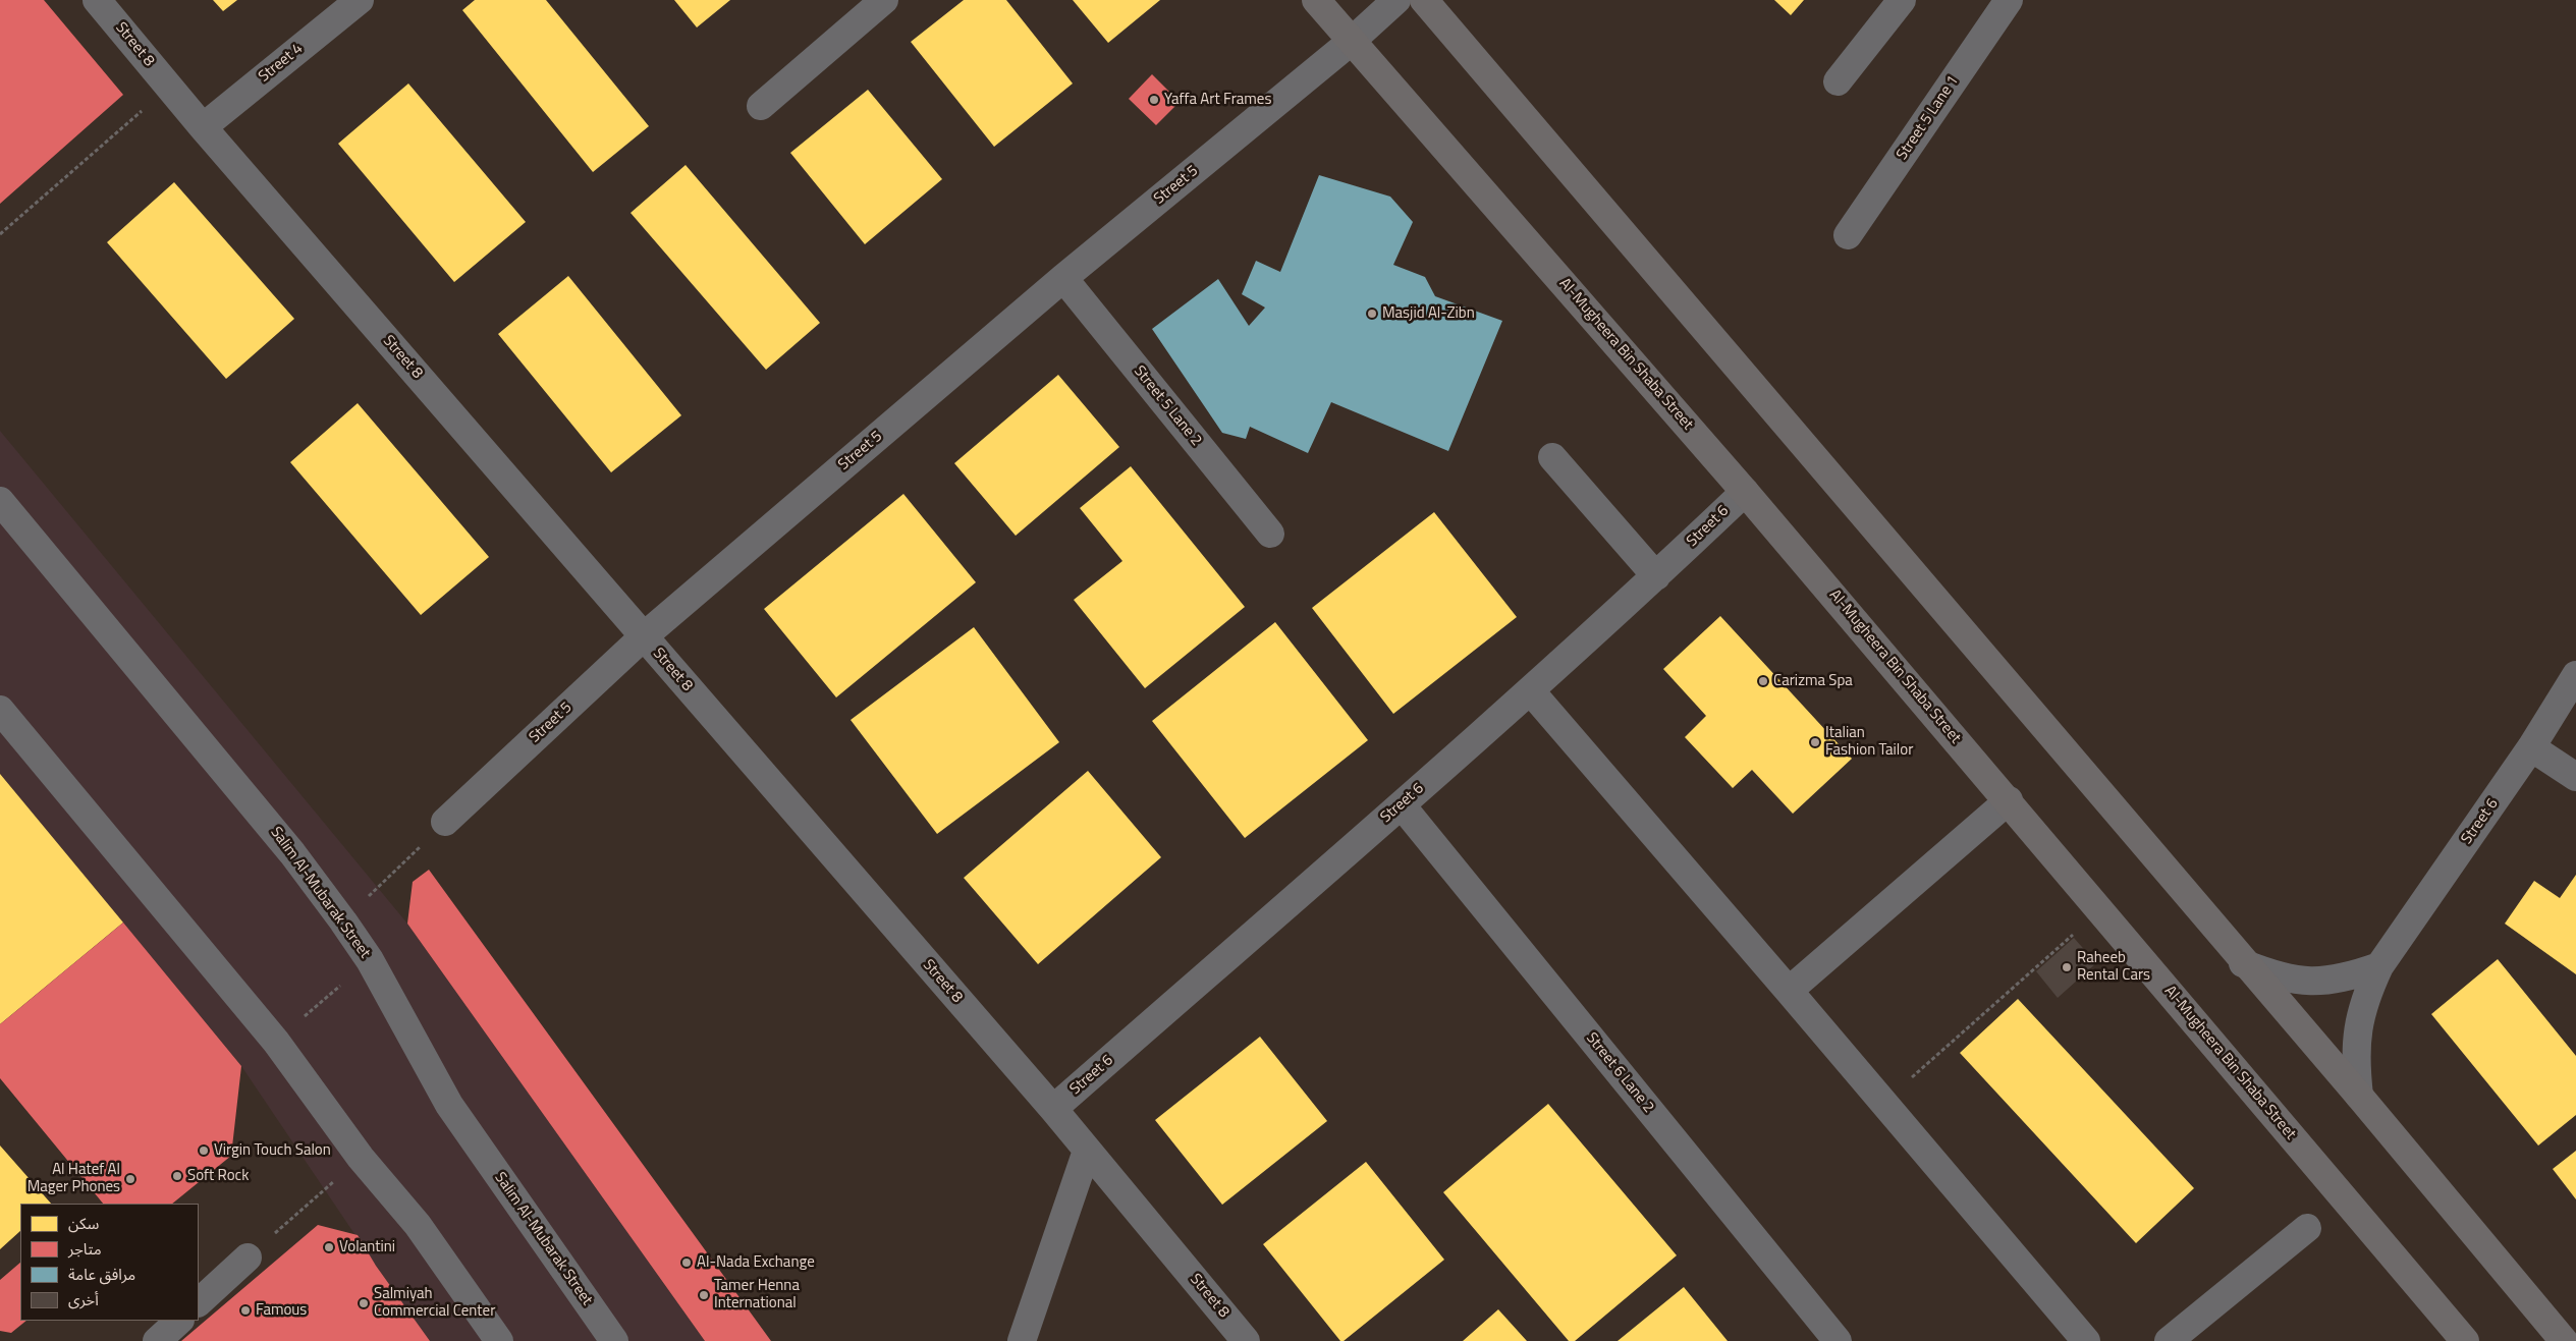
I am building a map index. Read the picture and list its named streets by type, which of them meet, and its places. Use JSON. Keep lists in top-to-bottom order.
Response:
{
  "streets": {
    "main road": ["Al-Mugheera Bin Shaba Street"],
    "street": [
      "Street 8",
      "Street 4",
      "Street 5 Lane 1",
      "Street 5",
      "Street 5 Lane 2",
      "Street 6",
      "Salim Al-Mubarak Street",
      "Street 6 Lane 2"
    ]
  },
  "crossings": [
    ["Street 8", "Street 4"],
    ["Street 8", "Street 5"],
    ["Street 8", "Street 6"],
    ["Street 5", "Al-Mugheera Bin Shaba Street"],
    ["Street 5", "Street 5 Lane 2"],
    ["Al-Mugheera Bin Shaba Street", "Street 6"],
    ["Street 6", "Street 6 Lane 2"]
  ],
  "places": [
    "Yaffa Art Frames",
    "Masjid Al-Zibn",
    "Carizma Spa",
    "Italian Fashion Tailor",
    "Raheeb Rental Cars",
    "Virgin Touch Salon",
    "Soft Rock",
    "Al Hatef Al Mager Phones",
    "Volantini",
    "Al-Nada Exchange",
    "Tamer Henna International",
    "Salmiyah Commercial Center",
    "Famous"
  ],
  "legend": [
    "سكن",
    "متاجر",
    "مرافق عامة",
    "أخرى"
  ]
}
